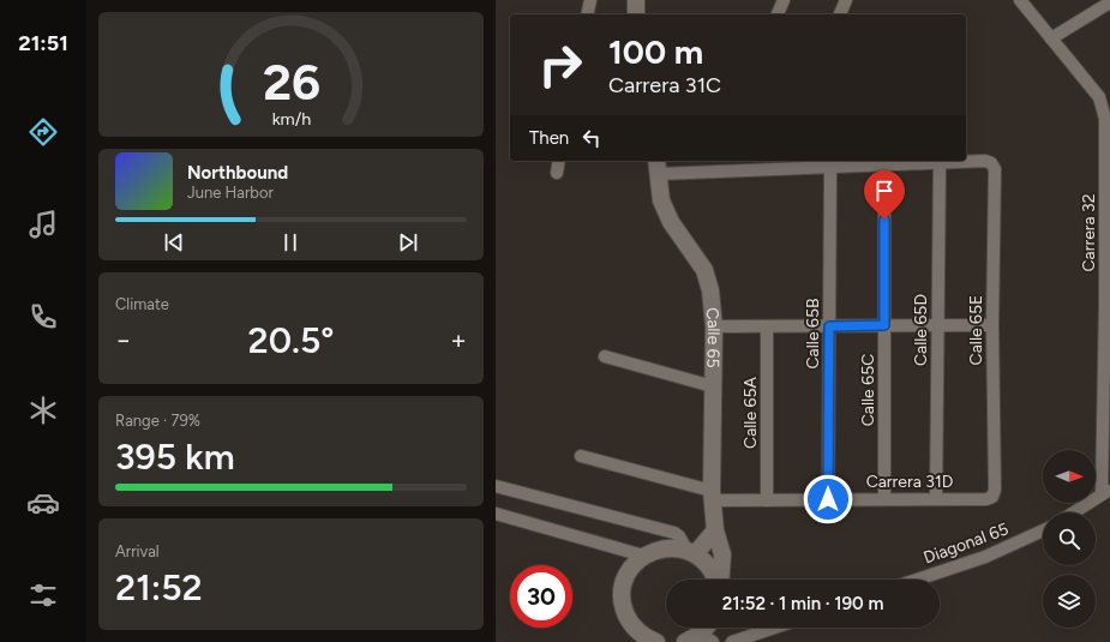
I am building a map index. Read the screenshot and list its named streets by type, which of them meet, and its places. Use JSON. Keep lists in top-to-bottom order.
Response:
{
  "streets": {
    "street": [
      "Carrera 32",
      "Calle 65D",
      "Calle 65E",
      "Calle 65B",
      "Calle 65",
      "Calle 65C",
      "Calle 65A",
      "Carrera 31D",
      "Diagonal 65"
    ]
  },
  "crossings": [
    ["Calle 65D", "Calle 65E"],
    ["Calle 65D", "Carrera 31D"],
    ["Calle 65E", "Carrera 31D"],
    ["Calle 65B", "Carrera 31D"],
    ["Calle 65", "Carrera 31D"],
    ["Calle 65C", "Carrera 31D"],
    ["Calle 65A", "Carrera 31D"]
  ],
  "north": "right",
  "page": {
    "tabs": "21:51",
    "turn": ["100 m", "Carrera 31C"],
    "then": "Then",
    "song": ["Northbound", "June Harbor"],
    "tile": [
      "Climate",
      ["Range · 79%", "395 km"],
      ["Arrival", "21:52"]
    ],
    "heat": ["−", "20.5°", "+"],
    "limit": "30",
    "trip": "21:52 · 1 min · 190 m",
    "gauge": ["26", "km/h"]
  }
}
